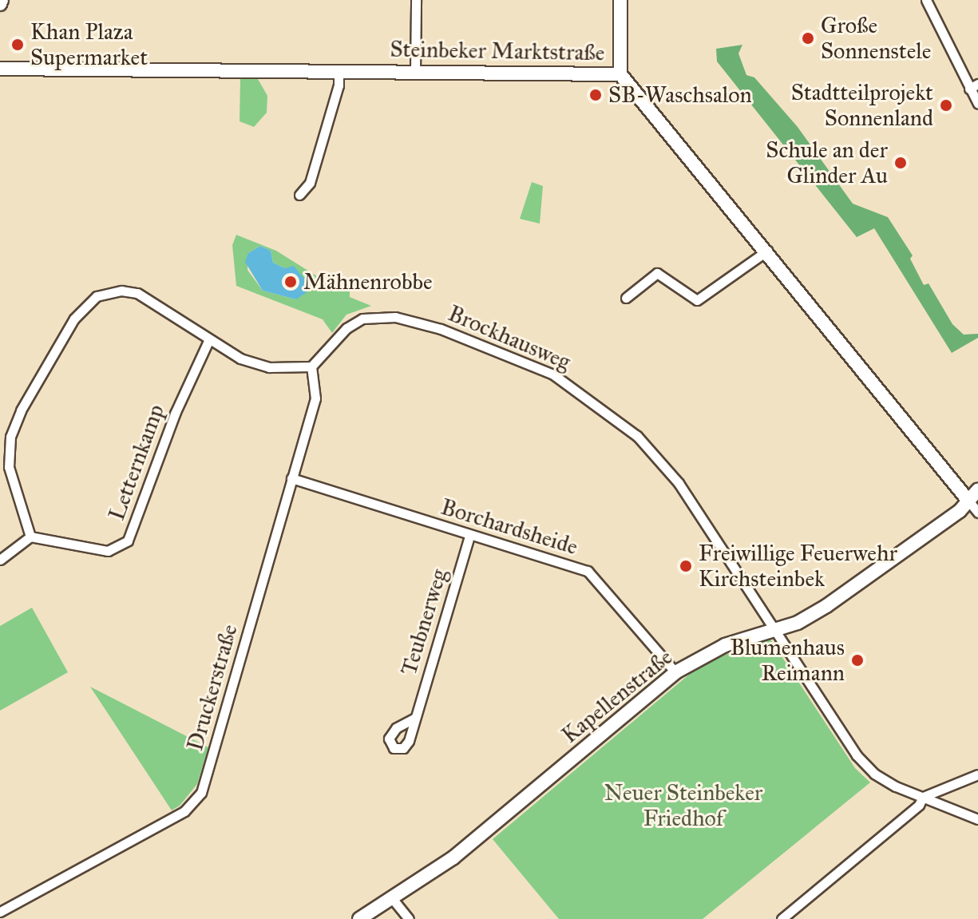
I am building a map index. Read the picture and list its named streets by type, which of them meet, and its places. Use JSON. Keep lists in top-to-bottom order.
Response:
{
  "streets": {
    "street": [
      "Steinbeker Marktstraße",
      "Brockhausweg",
      "Letternkamp",
      "Borchardsheide",
      "Teubnerweg",
      "Druckerstraße",
      "Kapellenstraße"
    ]
  },
  "crossings": [
    ["Steinbeker Marktstraße", "Kapellenstraße"],
    ["Brockhausweg", "Druckerstraße"],
    ["Brockhausweg", "Kapellenstraße"],
    ["Borchardsheide", "Teubnerweg"],
    ["Borchardsheide", "Druckerstraße"],
    ["Borchardsheide", "Kapellenstraße"]
  ],
  "parks": ["Neuer Steinbeker Friedhof"],
  "places": [
    "Große Sonnenstele",
    "Khan Plaza Supermarket",
    "SB-Waschsalon",
    "Stadtteilprojekt Sonnenland",
    "Schule an der Glinder Au",
    "Mähnenrobbe",
    "Freiwillige Feuerwehr Kirchsteinbek",
    "Blumenhaus Reimann"
  ]
}
